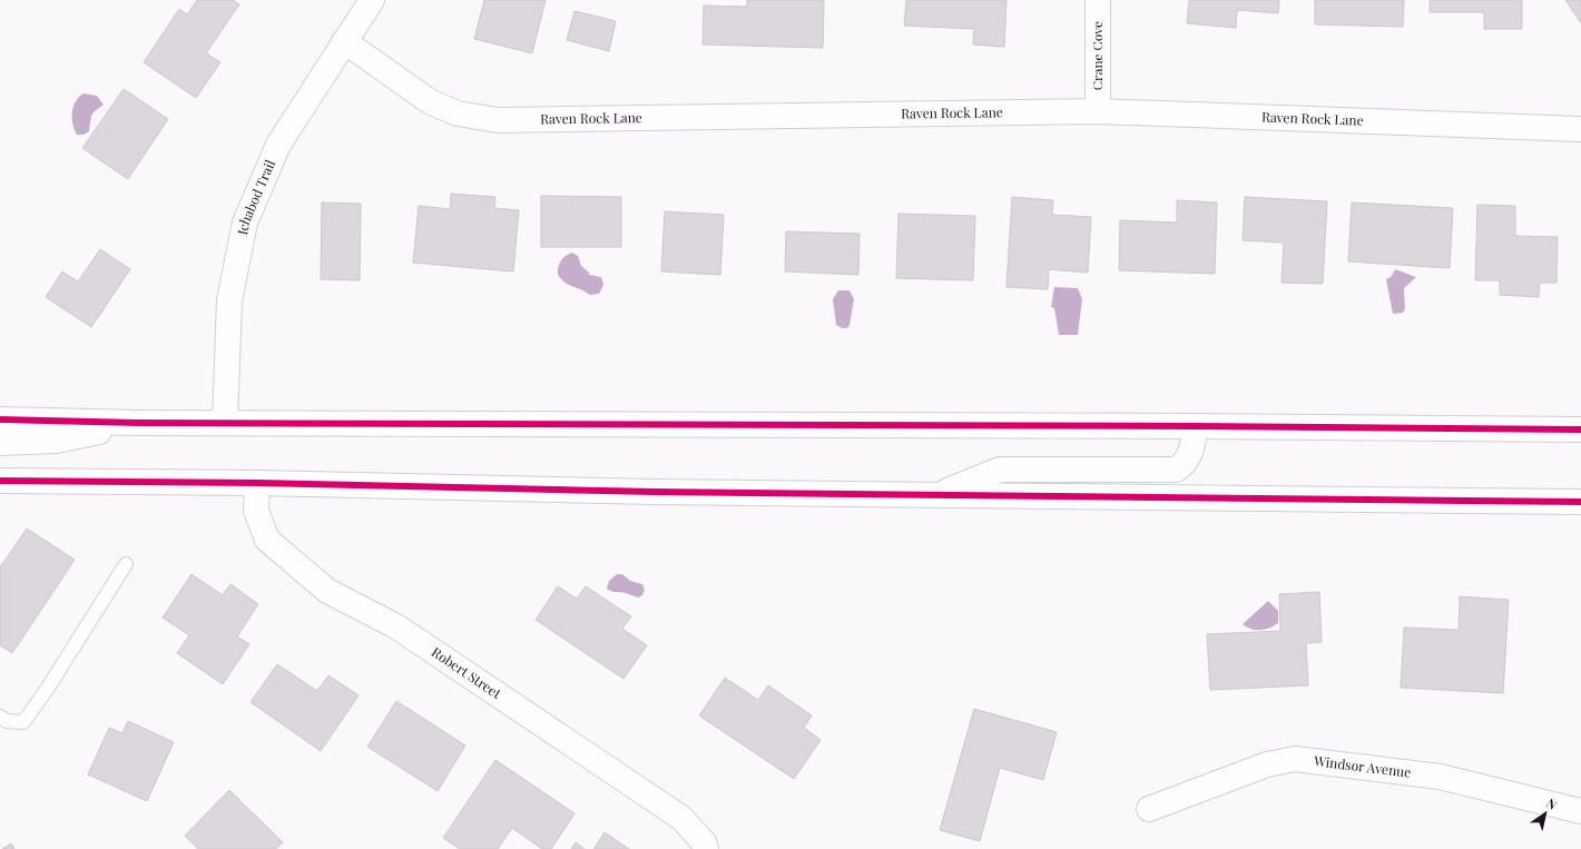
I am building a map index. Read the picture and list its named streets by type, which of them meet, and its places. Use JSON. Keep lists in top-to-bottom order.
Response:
{
  "streets": {
    "main road": [
      "Crane Cove",
      "Raven Rock Lane",
      "Ichabod Trail",
      "Robert Street",
      "Windsor Avenue"
    ]
  },
  "crossings": [
    ["Crane Cove", "Raven Rock Lane"],
    ["Raven Rock Lane", "Ichabod Trail"]
  ],
  "north": "top right"
}
